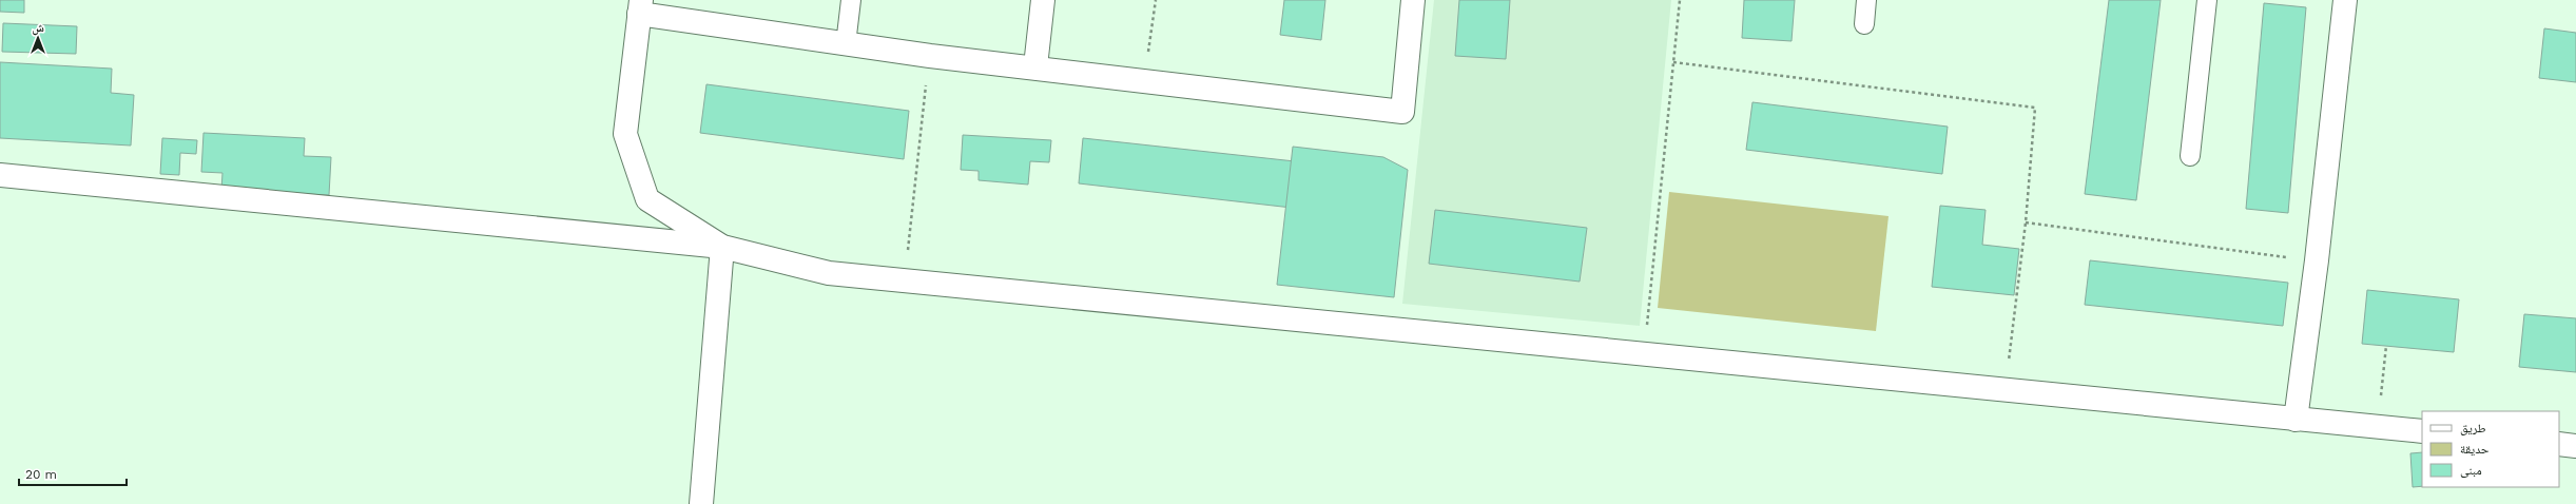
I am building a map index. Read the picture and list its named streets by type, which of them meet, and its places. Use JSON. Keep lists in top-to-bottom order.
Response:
{
  "legend": ["طريق", "حديقة", "مبنى"],
  "scale_bar": "20 m",
  "north": "top"
}
